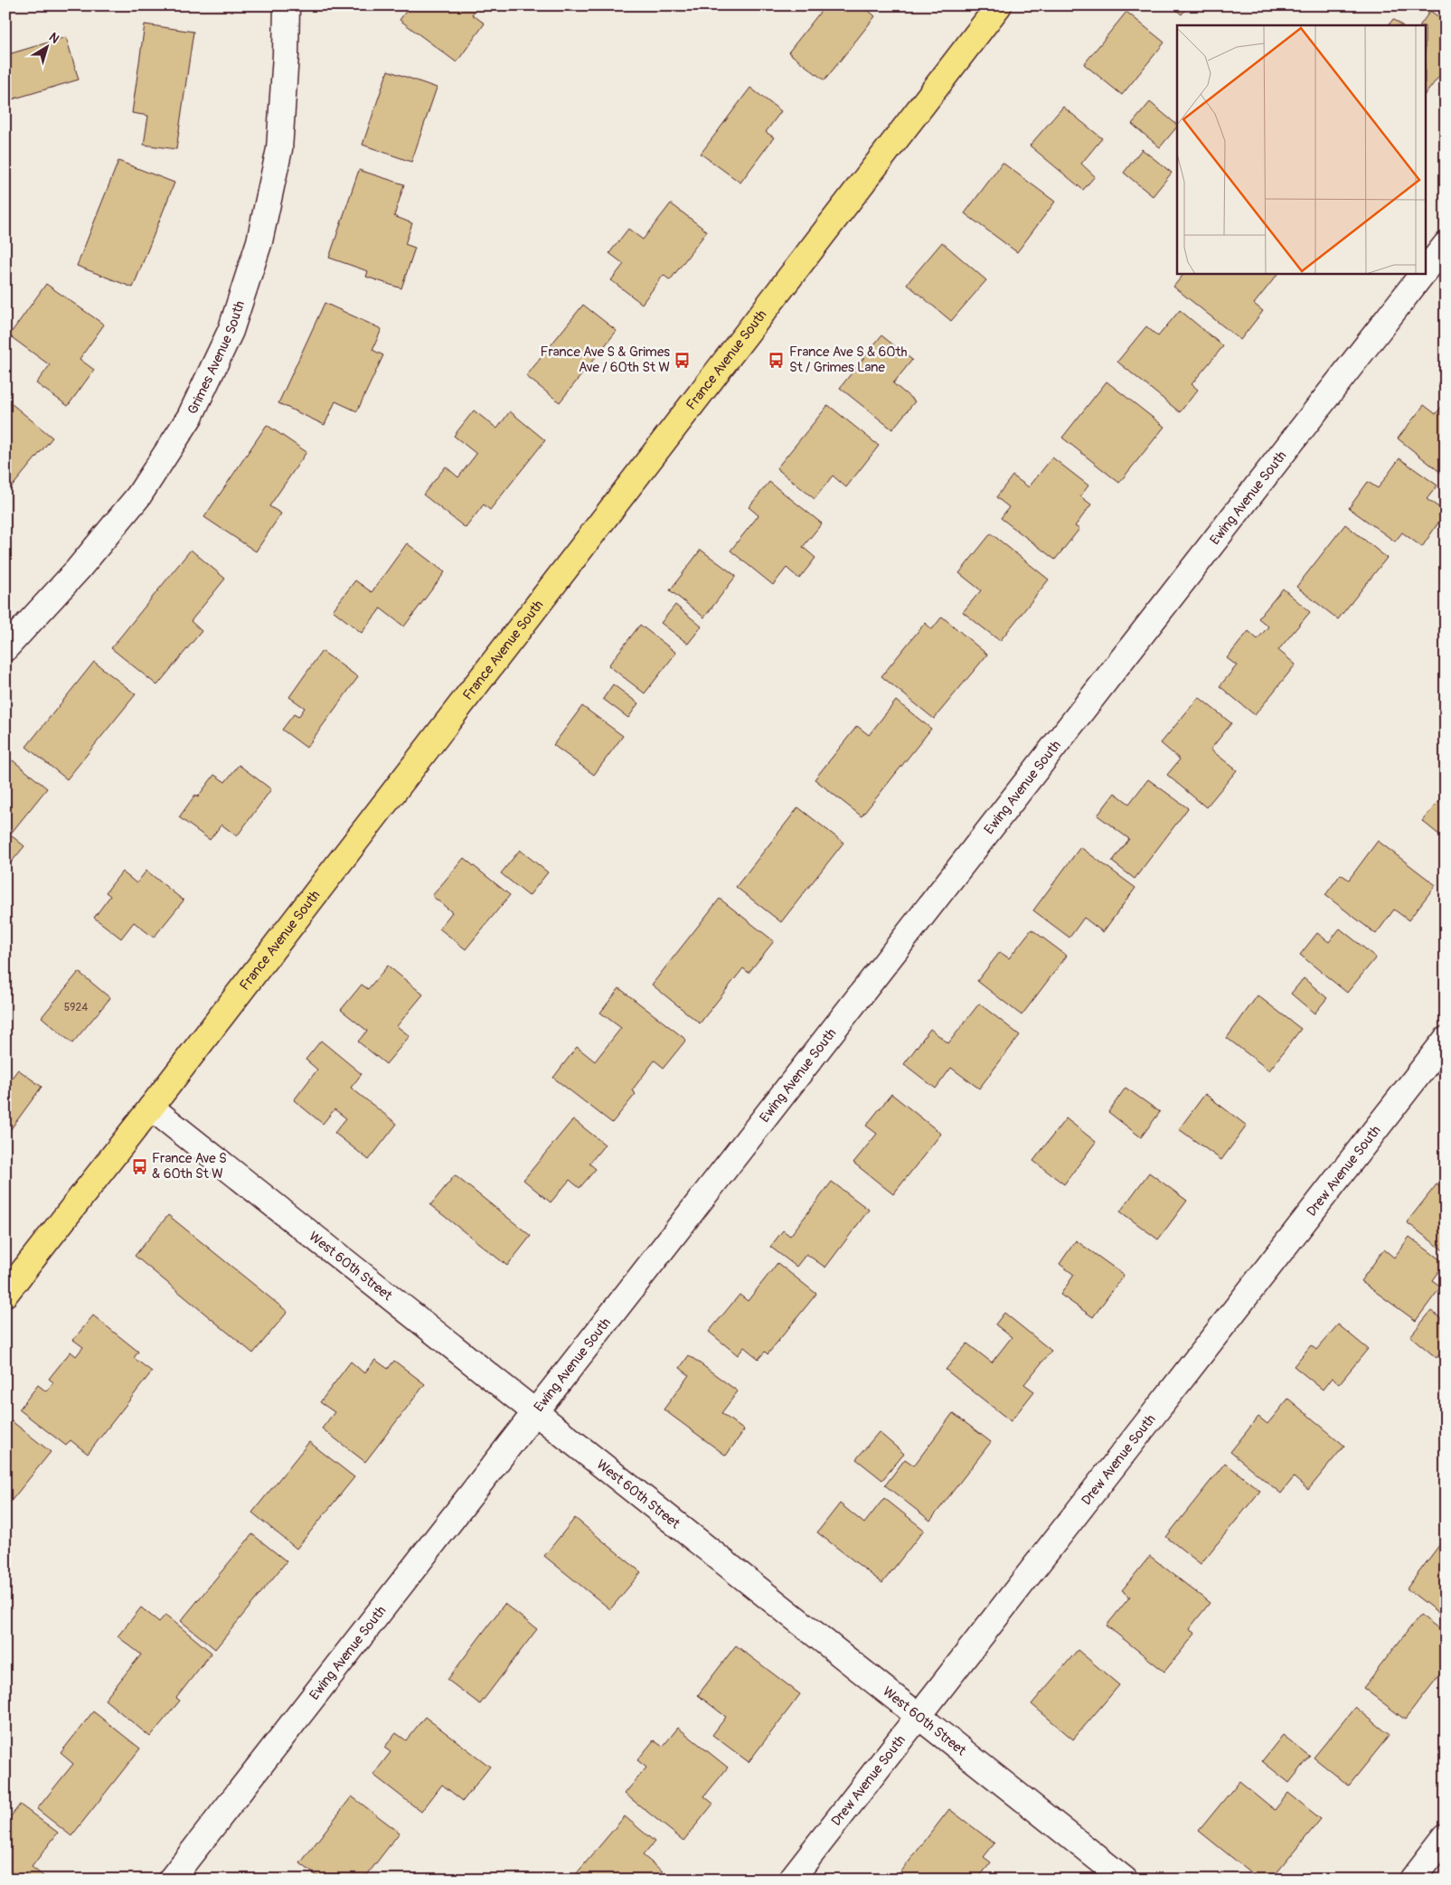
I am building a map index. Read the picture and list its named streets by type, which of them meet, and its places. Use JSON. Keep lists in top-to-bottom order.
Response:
{
  "streets": {
    "main road": ["France Avenue South"],
    "street": [
      "Grimes Avenue South",
      "Ewing Avenue South",
      "Drew Avenue South",
      "West 60th Street"
    ]
  },
  "crossings": [
    ["France Avenue South", "West 60th Street"],
    ["Ewing Avenue South", "West 60th Street"],
    ["Drew Avenue South", "West 60th Street"]
  ],
  "places": {
    "bus stop": ["France Ave S & Grimes Ave / 60th St W", "France Ave S & 60th St / Grimes Lane", "France Ave S & 60th St W"]
  },
  "house_numbers": ["5924"],
  "north": "top right"
}
